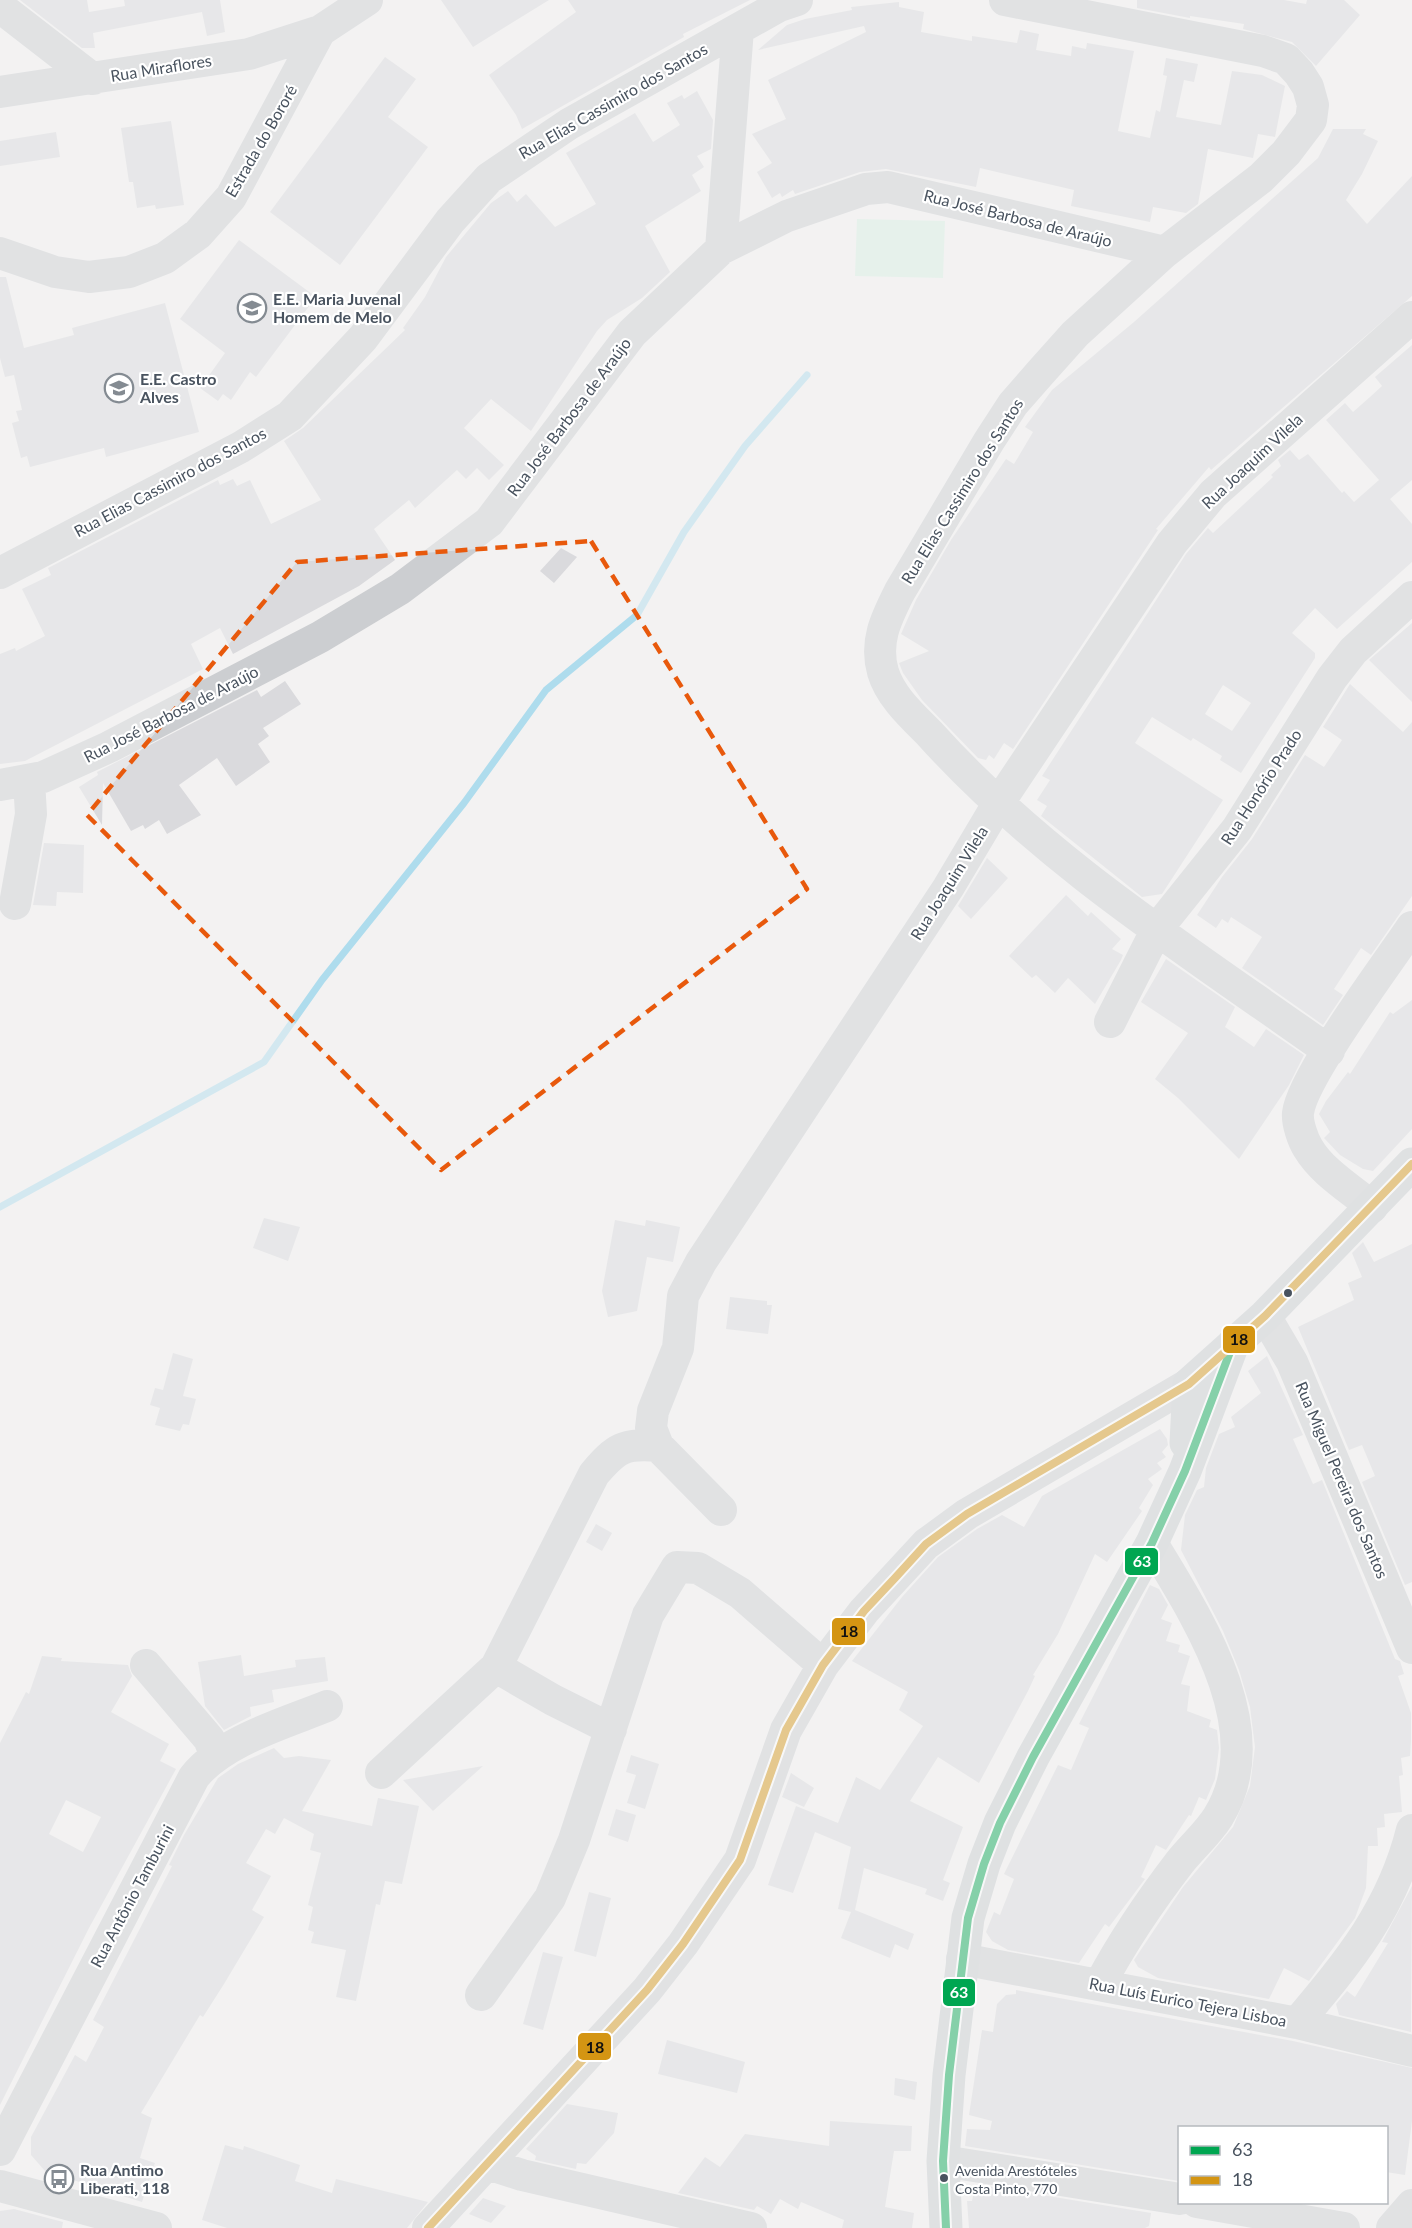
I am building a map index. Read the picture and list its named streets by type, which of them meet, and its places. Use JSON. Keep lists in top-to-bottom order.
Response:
{
  "streets": {
    "street": [
      "Rua Miraflores",
      "Rua Elias Cassimiro dos Santos",
      "Estrada do Bororé",
      "Rua José Barbosa de Araújo",
      "Rua Joaquim Vilela",
      "Rua Honório Prado",
      "Rua Miguel Pereira dos Santos",
      "Rua Antônio Tamburini",
      "Rua Luís Eurico Tejera Lisboa"
    ]
  },
  "crossings": [
    ["Rua Miraflores", "Estrada do Bororé"],
    ["Rua Elias Cassimiro dos Santos", "Rua José Barbosa de Araújo"],
    ["Rua Elias Cassimiro dos Santos", "Rua Joaquim Vilela"],
    ["Rua Elias Cassimiro dos Santos", "Rua Honório Prado"]
  ],
  "places": {
    "school or university": ["E.E. Maria Juvenal Homem de Melo", "E.E. Castro Alves"],
    "other": ["Avenida Arestóteles Costa Pinto, 770"],
    "bus stop": ["Rua Antimo Liberati, 118"]
  },
  "lines": ["transit line 18", "transit line 63"],
  "legend": ["63", "18"]
}
